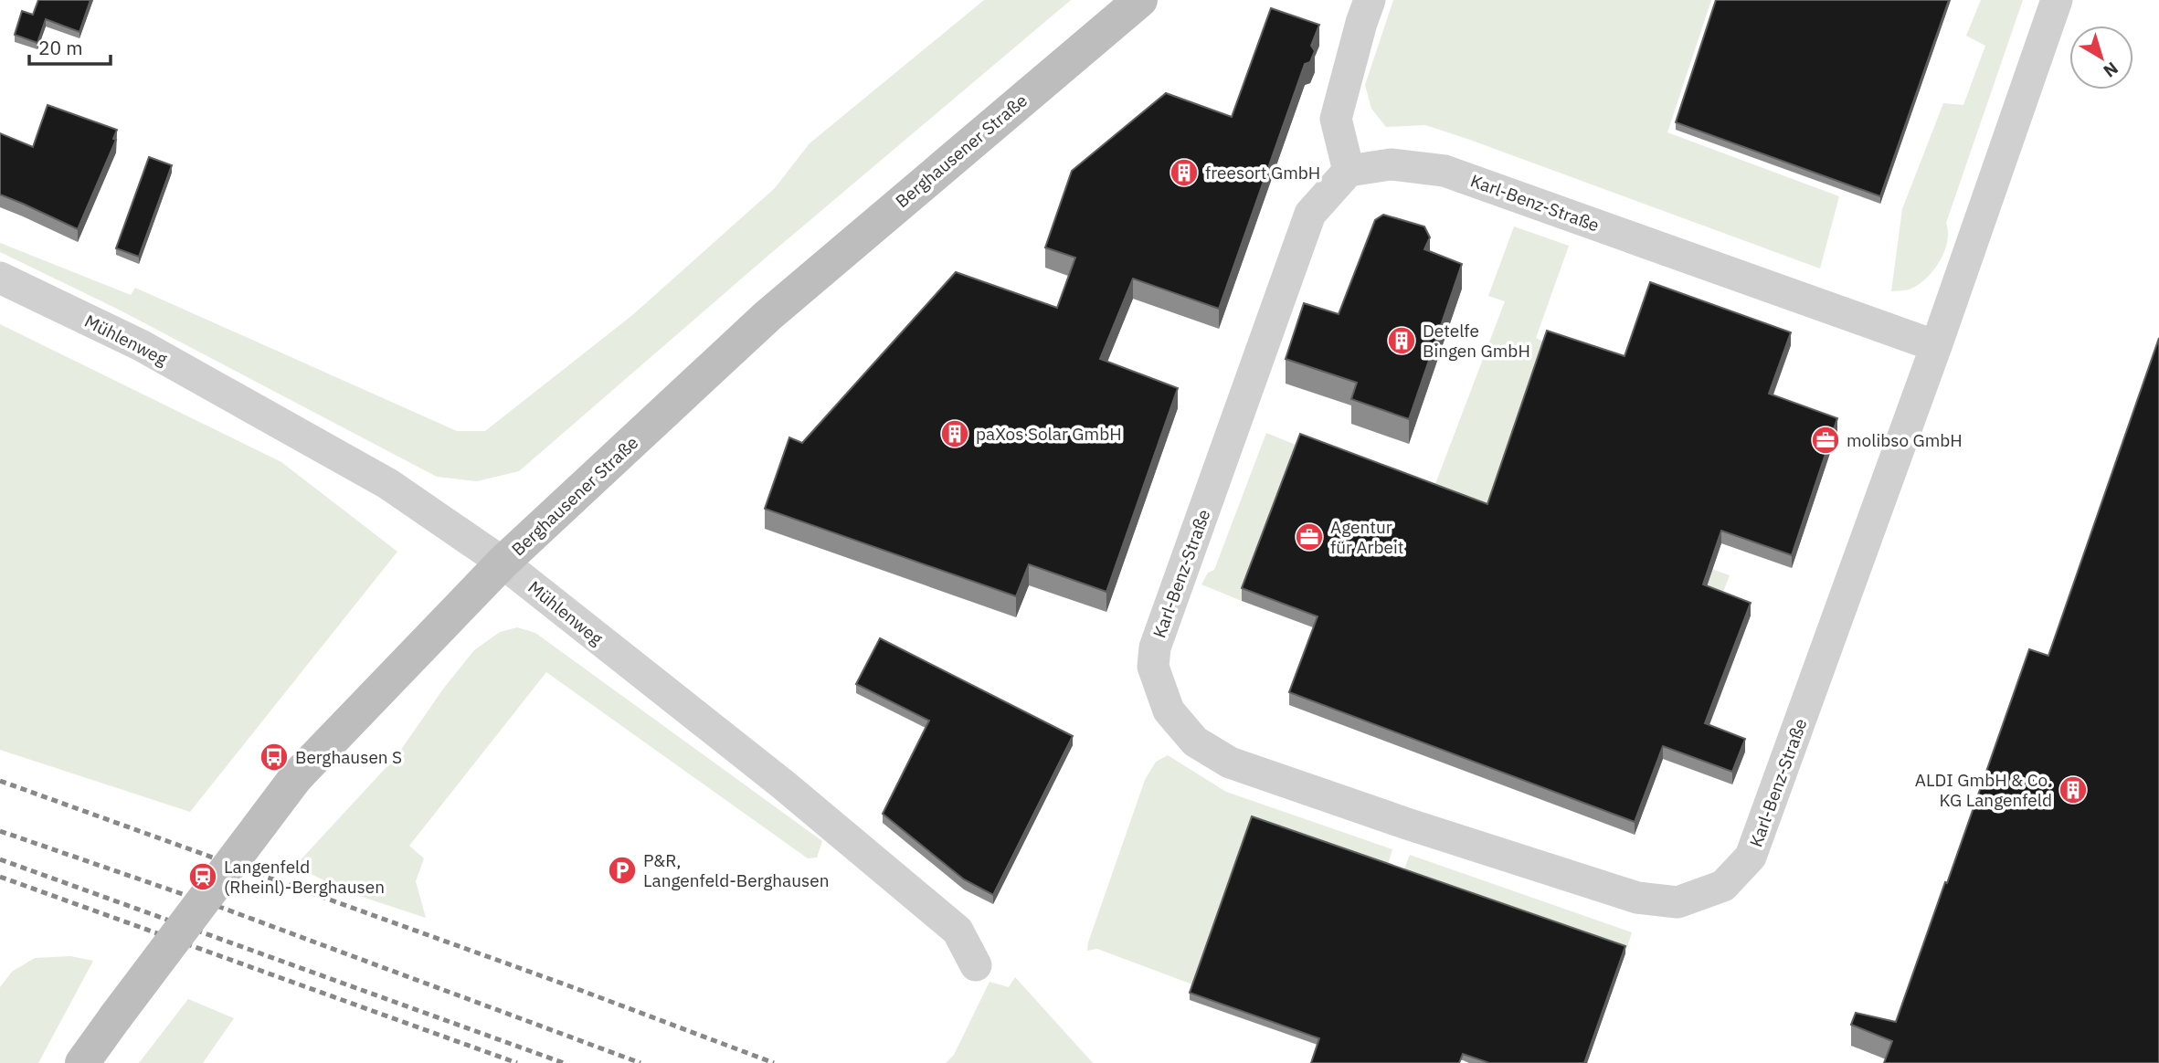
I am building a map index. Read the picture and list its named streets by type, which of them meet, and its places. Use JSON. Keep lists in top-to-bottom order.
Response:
{
  "streets": {
    "main road": ["Berghausener Straße"],
    "street": ["Karl-Benz-Straße", "Mühlenweg"]
  },
  "crossings": [
    ["Berghausener Straße", "Mühlenweg"]
  ],
  "places": {
    "building": [
      "freesort GmbH",
      "Detelfe Bingen GmbH",
      "paXos Solar GmbH",
      "ALDI GmbH & Co. KG Langenfeld"
    ],
    "office": ["molibso GmbH", "Agentur für Arbeit"],
    "bus stop": ["Berghausen S"],
    "parking": ["P&R, Langenfeld-Berghausen"],
    "station": ["Langenfeld (Rheinl)-Berghausen"]
  },
  "scale_bar": "20 m",
  "north": "bottom right"
}
